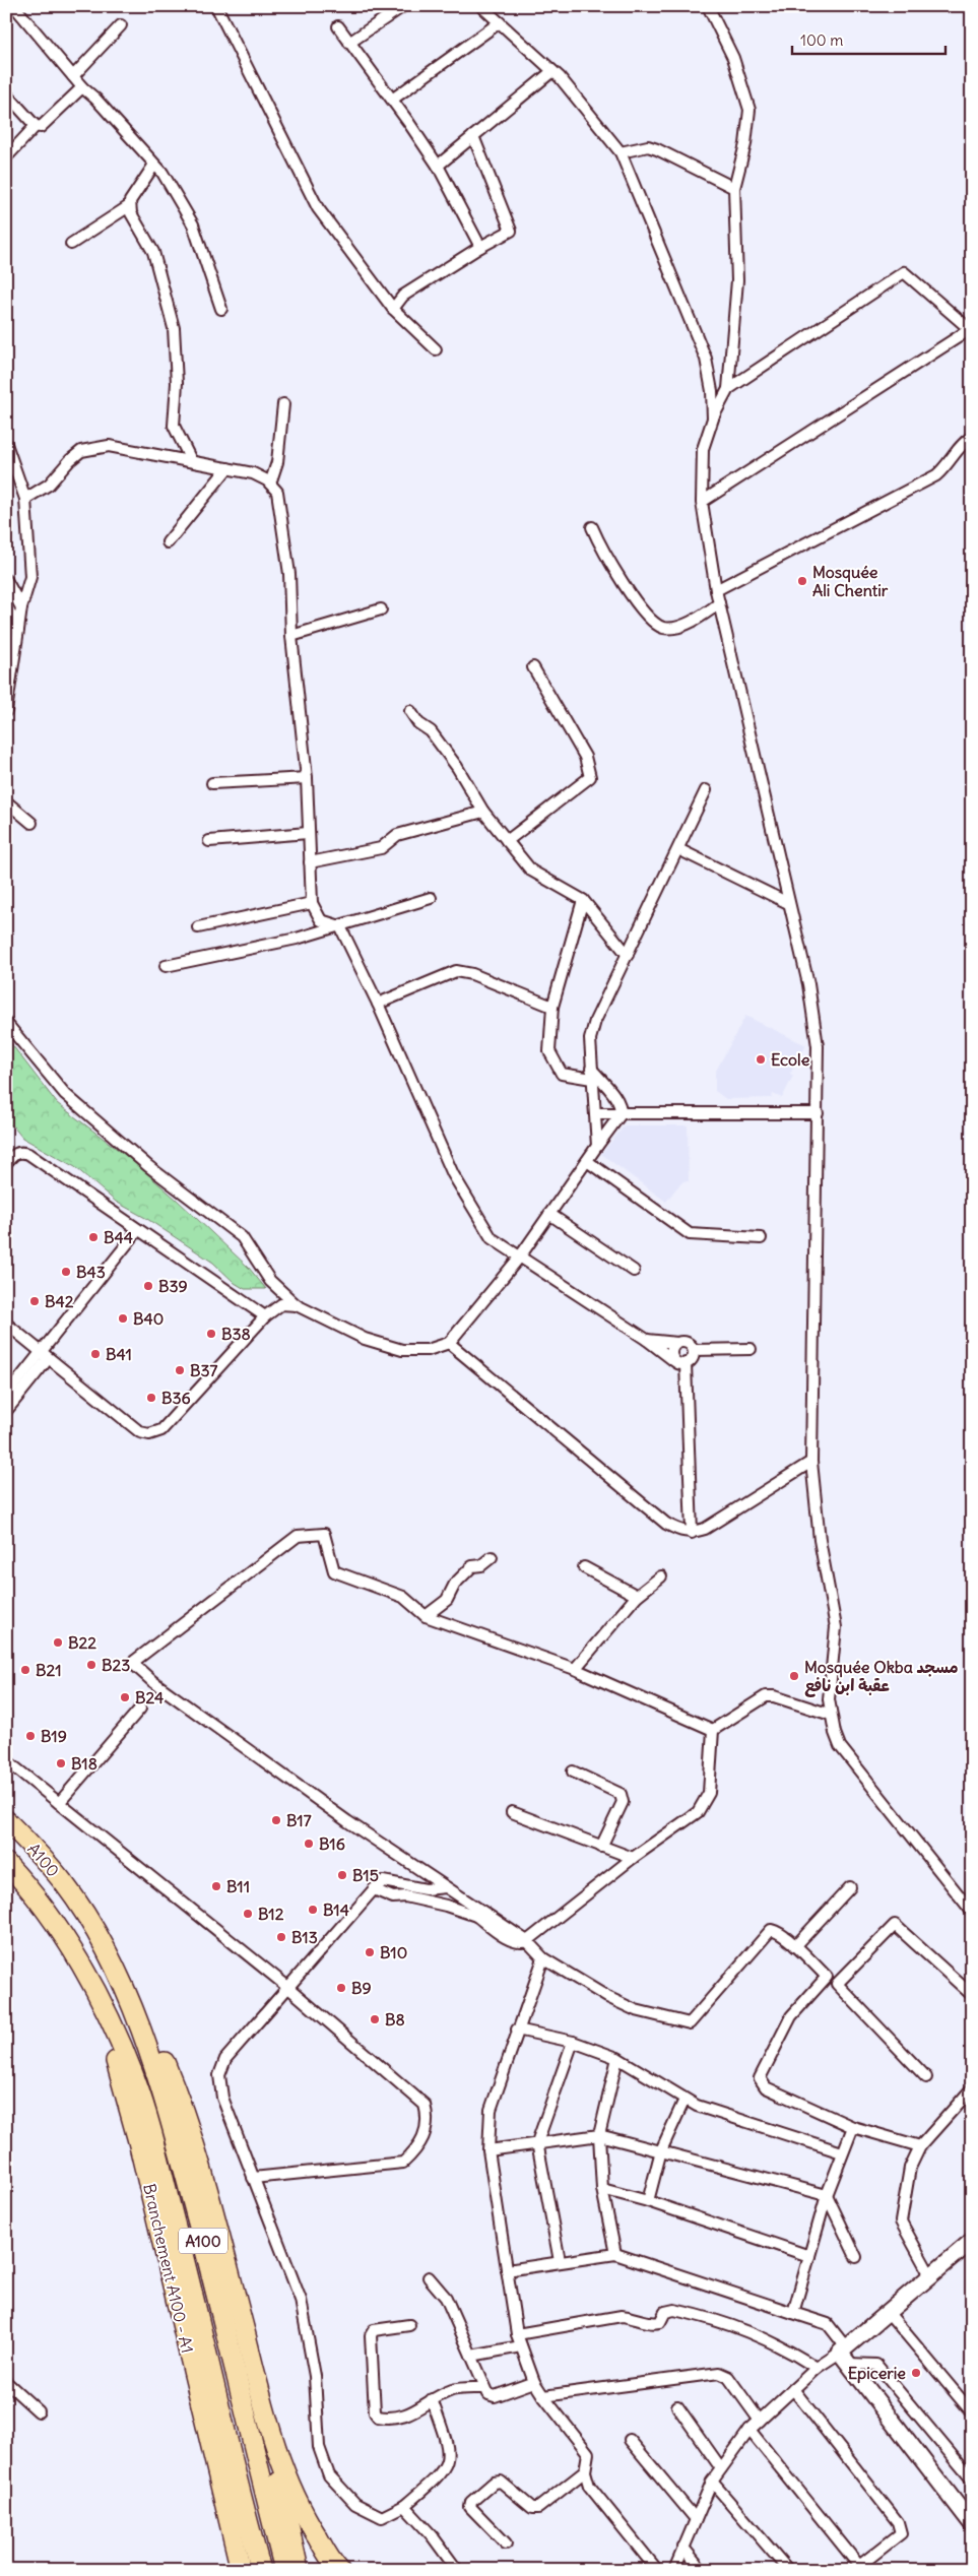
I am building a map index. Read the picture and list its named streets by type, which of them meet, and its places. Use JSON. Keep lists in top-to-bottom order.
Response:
{
  "streets": {
    "highway": ["A100", "Branchement A100 - A1"]
  },
  "crossings": [
    ["A100", "Branchement A100 - A1"]
  ],
  "places": [
    "Mosquée Ali Chentir",
    "Ecole",
    "B44",
    "B43",
    "B39",
    "B42",
    "B40",
    "B38",
    "B41",
    "B37",
    "B36",
    "B22",
    "B23",
    "B21",
    "Mosquée Okba مسجد عقبة ابن نافع",
    "B24",
    "B19",
    "B18",
    "B17",
    "B16",
    "B15",
    "B11",
    "B14",
    "B12",
    "B13",
    "B10",
    "B9",
    "B8",
    "Epicerie"
  ],
  "scale_bar": "100 m"
}
